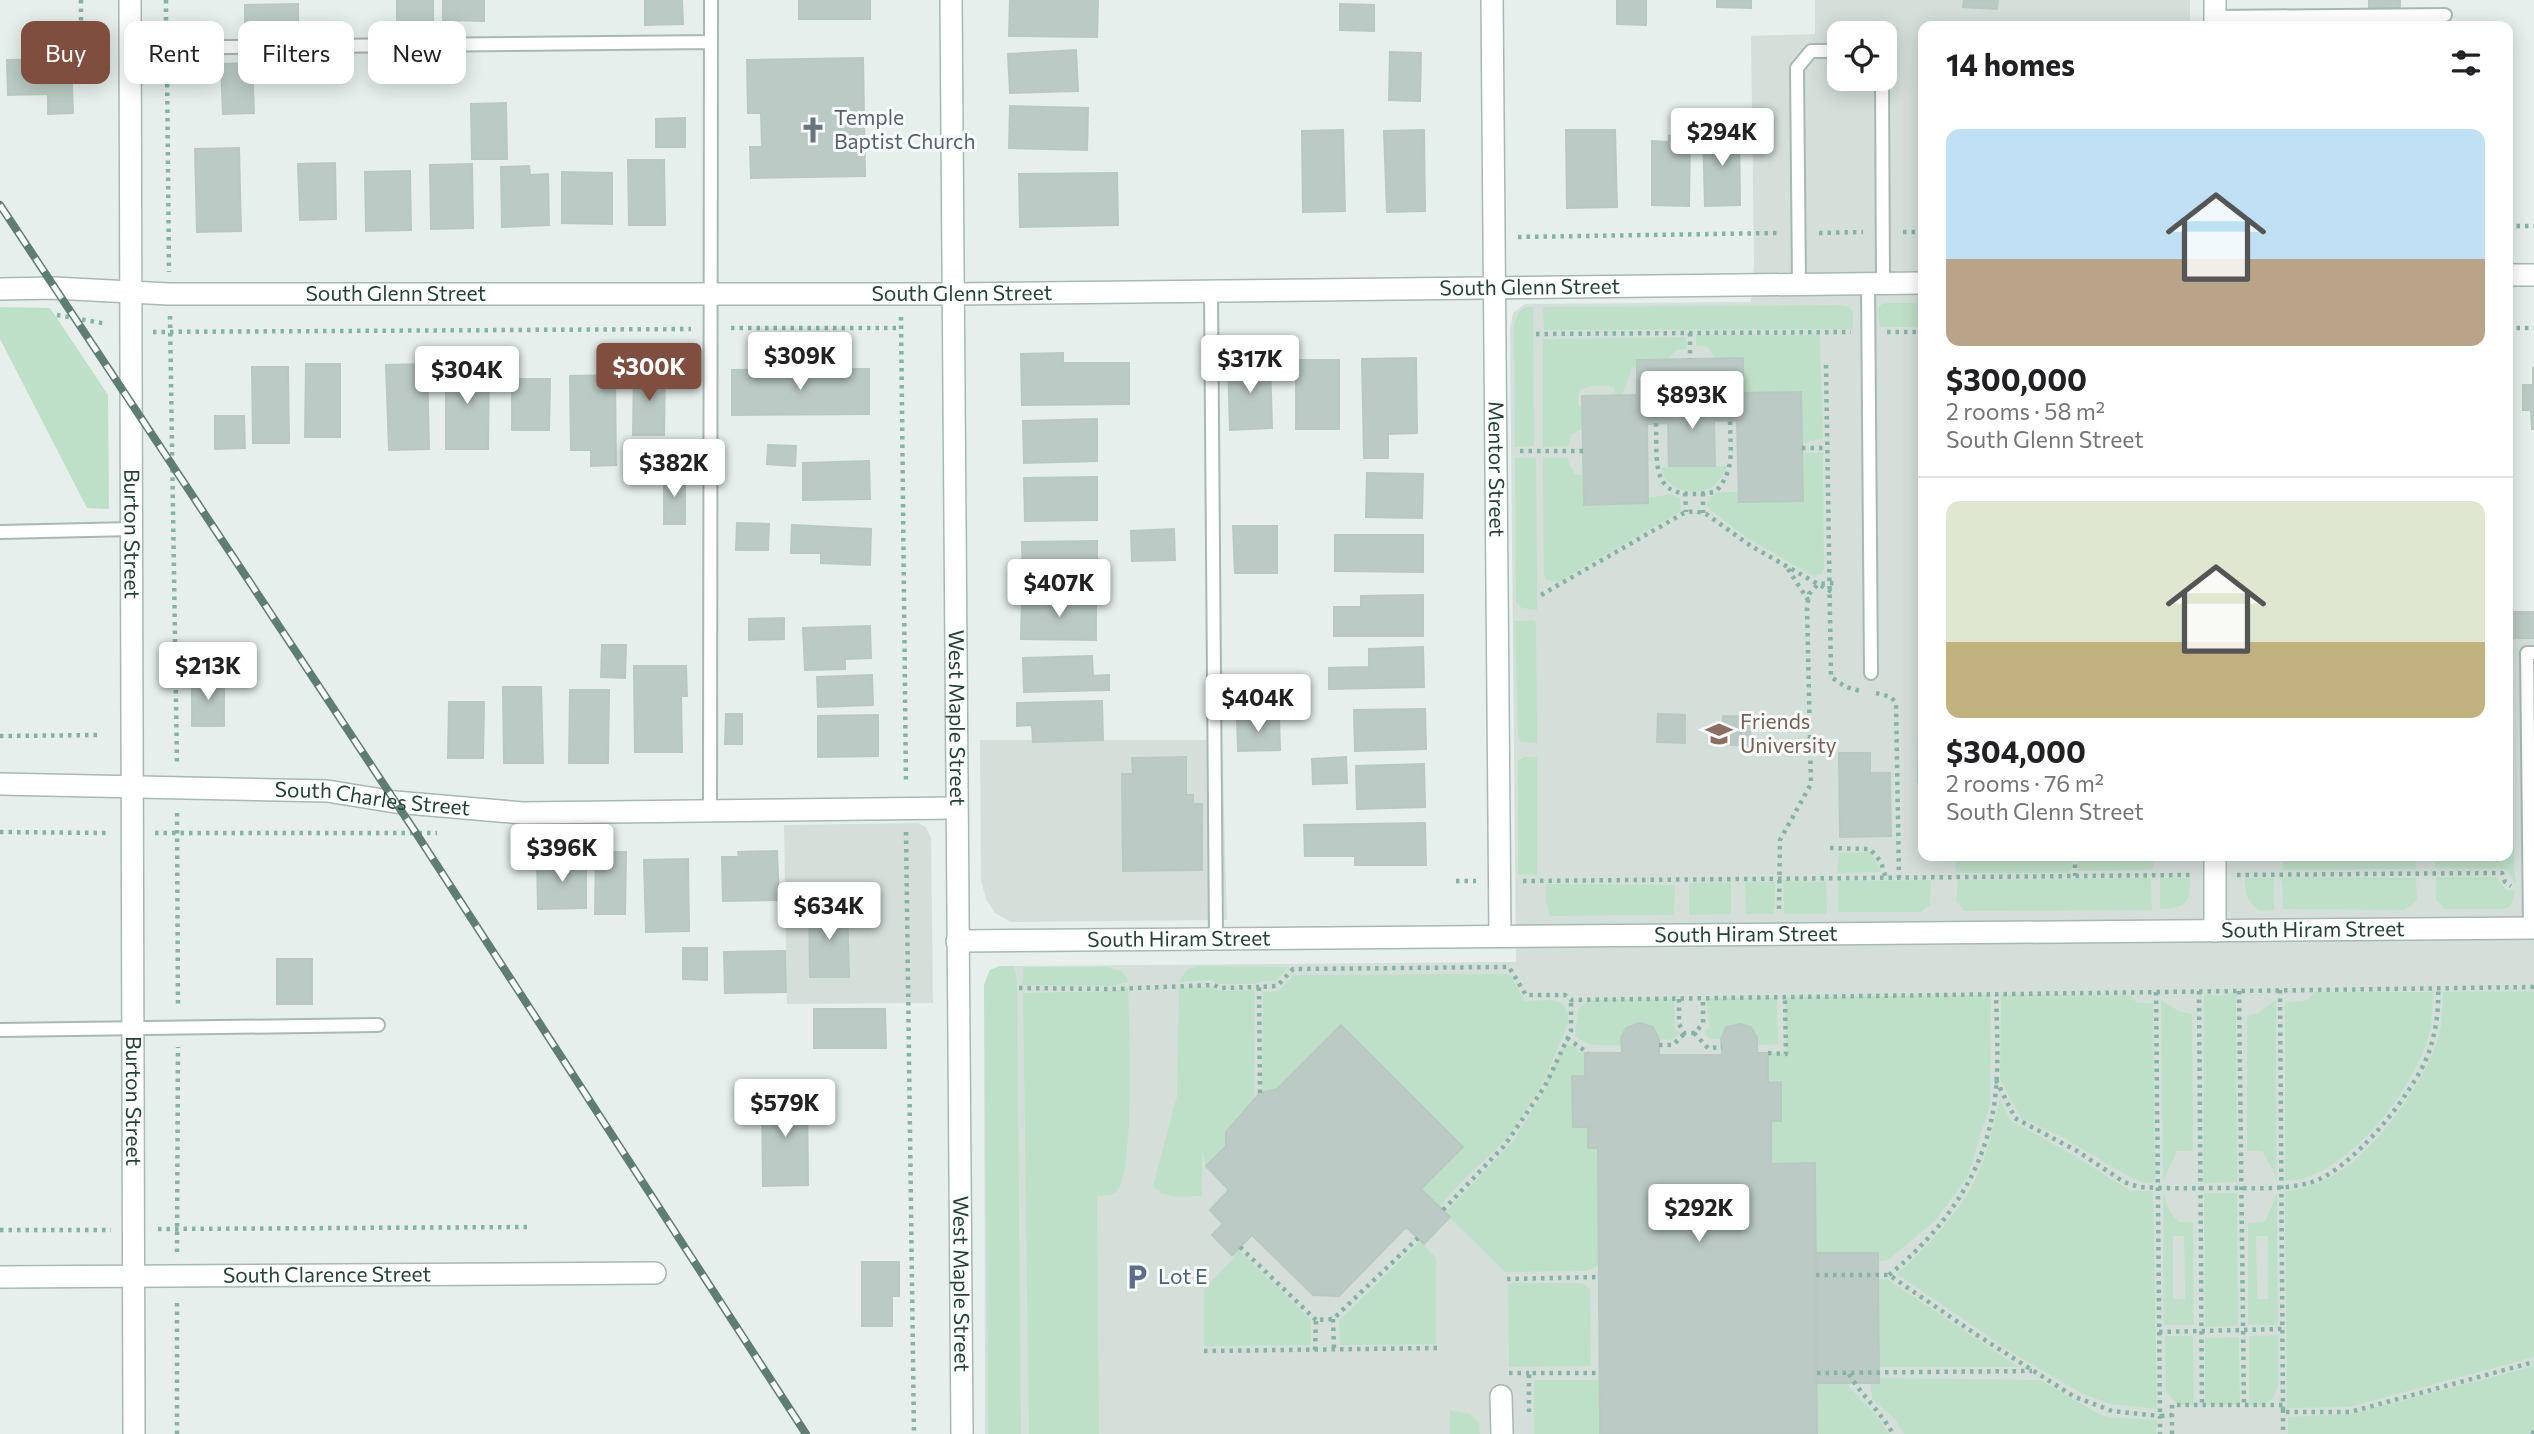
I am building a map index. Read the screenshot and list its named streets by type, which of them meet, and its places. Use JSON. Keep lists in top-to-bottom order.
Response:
{
  "streets": {
    "street": [
      "South Glenn Street",
      "Mentor Street",
      "Burton Street",
      "West Maple Street",
      "South Charles Street",
      "South Hiram Street",
      "South Clarence Street"
    ]
  },
  "crossings": [
    ["South Glenn Street", "Mentor Street"],
    ["South Glenn Street", "Burton Street"],
    ["South Glenn Street", "West Maple Street"],
    ["Mentor Street", "South Hiram Street"],
    ["Burton Street", "South Charles Street"],
    ["Burton Street", "South Clarence Street"],
    ["West Maple Street", "South Charles Street"],
    ["West Maple Street", "South Hiram Street"]
  ],
  "places": {
    "church": ["Temple Baptist Church"],
    "school or university": ["Friends University"],
    "parking": ["Lot E"]
  },
  "page": {
    "chip": [
      "Buy",
      "Rent",
      "Filters",
      "New"
    ],
    "heading": "14 homes",
    "list": [
      {
        "name": "$300,000",
        "note": "2 rooms · 58 m² · South Glenn Street"
      },
      {
        "name": "$304,000",
        "note": "2 rooms · 76 m² · South Glenn Street"
      }
    ],
    "price": [
      "$294K",
      "$309K",
      "$317K",
      "$300K",
      "$304K",
      "$893K",
      "$382K",
      "$407K",
      "$213K",
      "$404K",
      "$396K",
      "$634K",
      "$579K",
      "$292K"
    ]
  }
}
